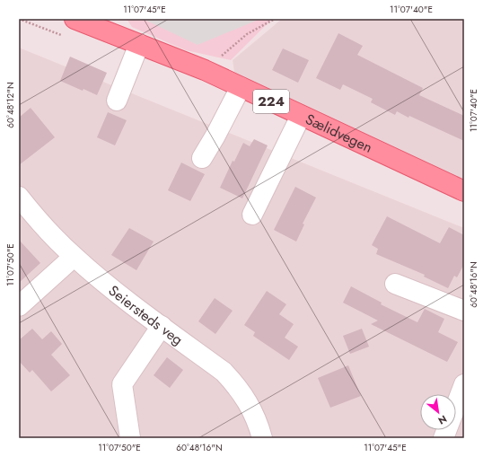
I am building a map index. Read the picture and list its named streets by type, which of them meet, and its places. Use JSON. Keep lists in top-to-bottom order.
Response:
{
  "streets": {
    "main road": ["224", "Sælidvegen"],
    "street": ["Seiersteds veg"]
  },
  "north": "bottom right",
  "coordinates": [
    "11°07'45\"E",
    "11°07'40\"E",
    "60°48'12\"N",
    "11°07'50\"E",
    "60°48'16\"N"
  ]
}
